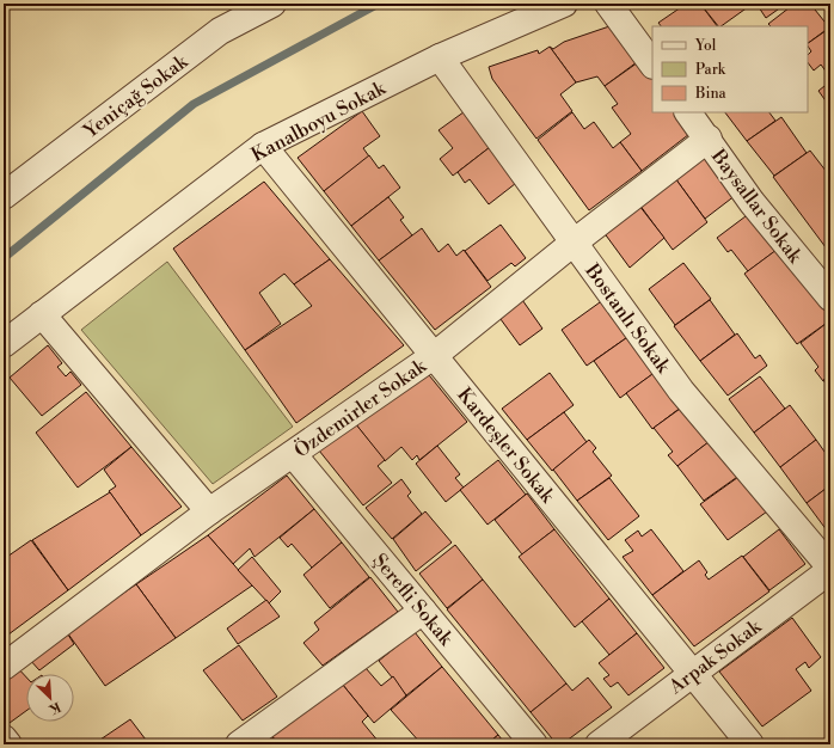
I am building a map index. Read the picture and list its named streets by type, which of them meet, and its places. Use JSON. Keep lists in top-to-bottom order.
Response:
{
  "streets": {
    "street": [
      "Yeniçağ Sokak",
      "Kanalboyu Sokak",
      "Baysallar Sokak",
      "Bostanlı Sokak",
      "Özdemirler Sokak",
      "Kardeşler Sokak",
      "Şerefli Sokak",
      "Arpak Sokak"
    ]
  },
  "crossings": [
    ["Kanalboyu Sokak", "Bostanlı Sokak"],
    ["Kanalboyu Sokak", "Kardeşler Sokak"],
    ["Baysallar Sokak", "Özdemirler Sokak"],
    ["Bostanlı Sokak", "Özdemirler Sokak"],
    ["Bostanlı Sokak", "Arpak Sokak"],
    ["Özdemirler Sokak", "Kardeşler Sokak"],
    ["Özdemirler Sokak", "Şerefli Sokak"],
    ["Kardeşler Sokak", "Arpak Sokak"]
  ],
  "legend": ["Yol", "Park", "Bina"],
  "north": "bottom right"
}
